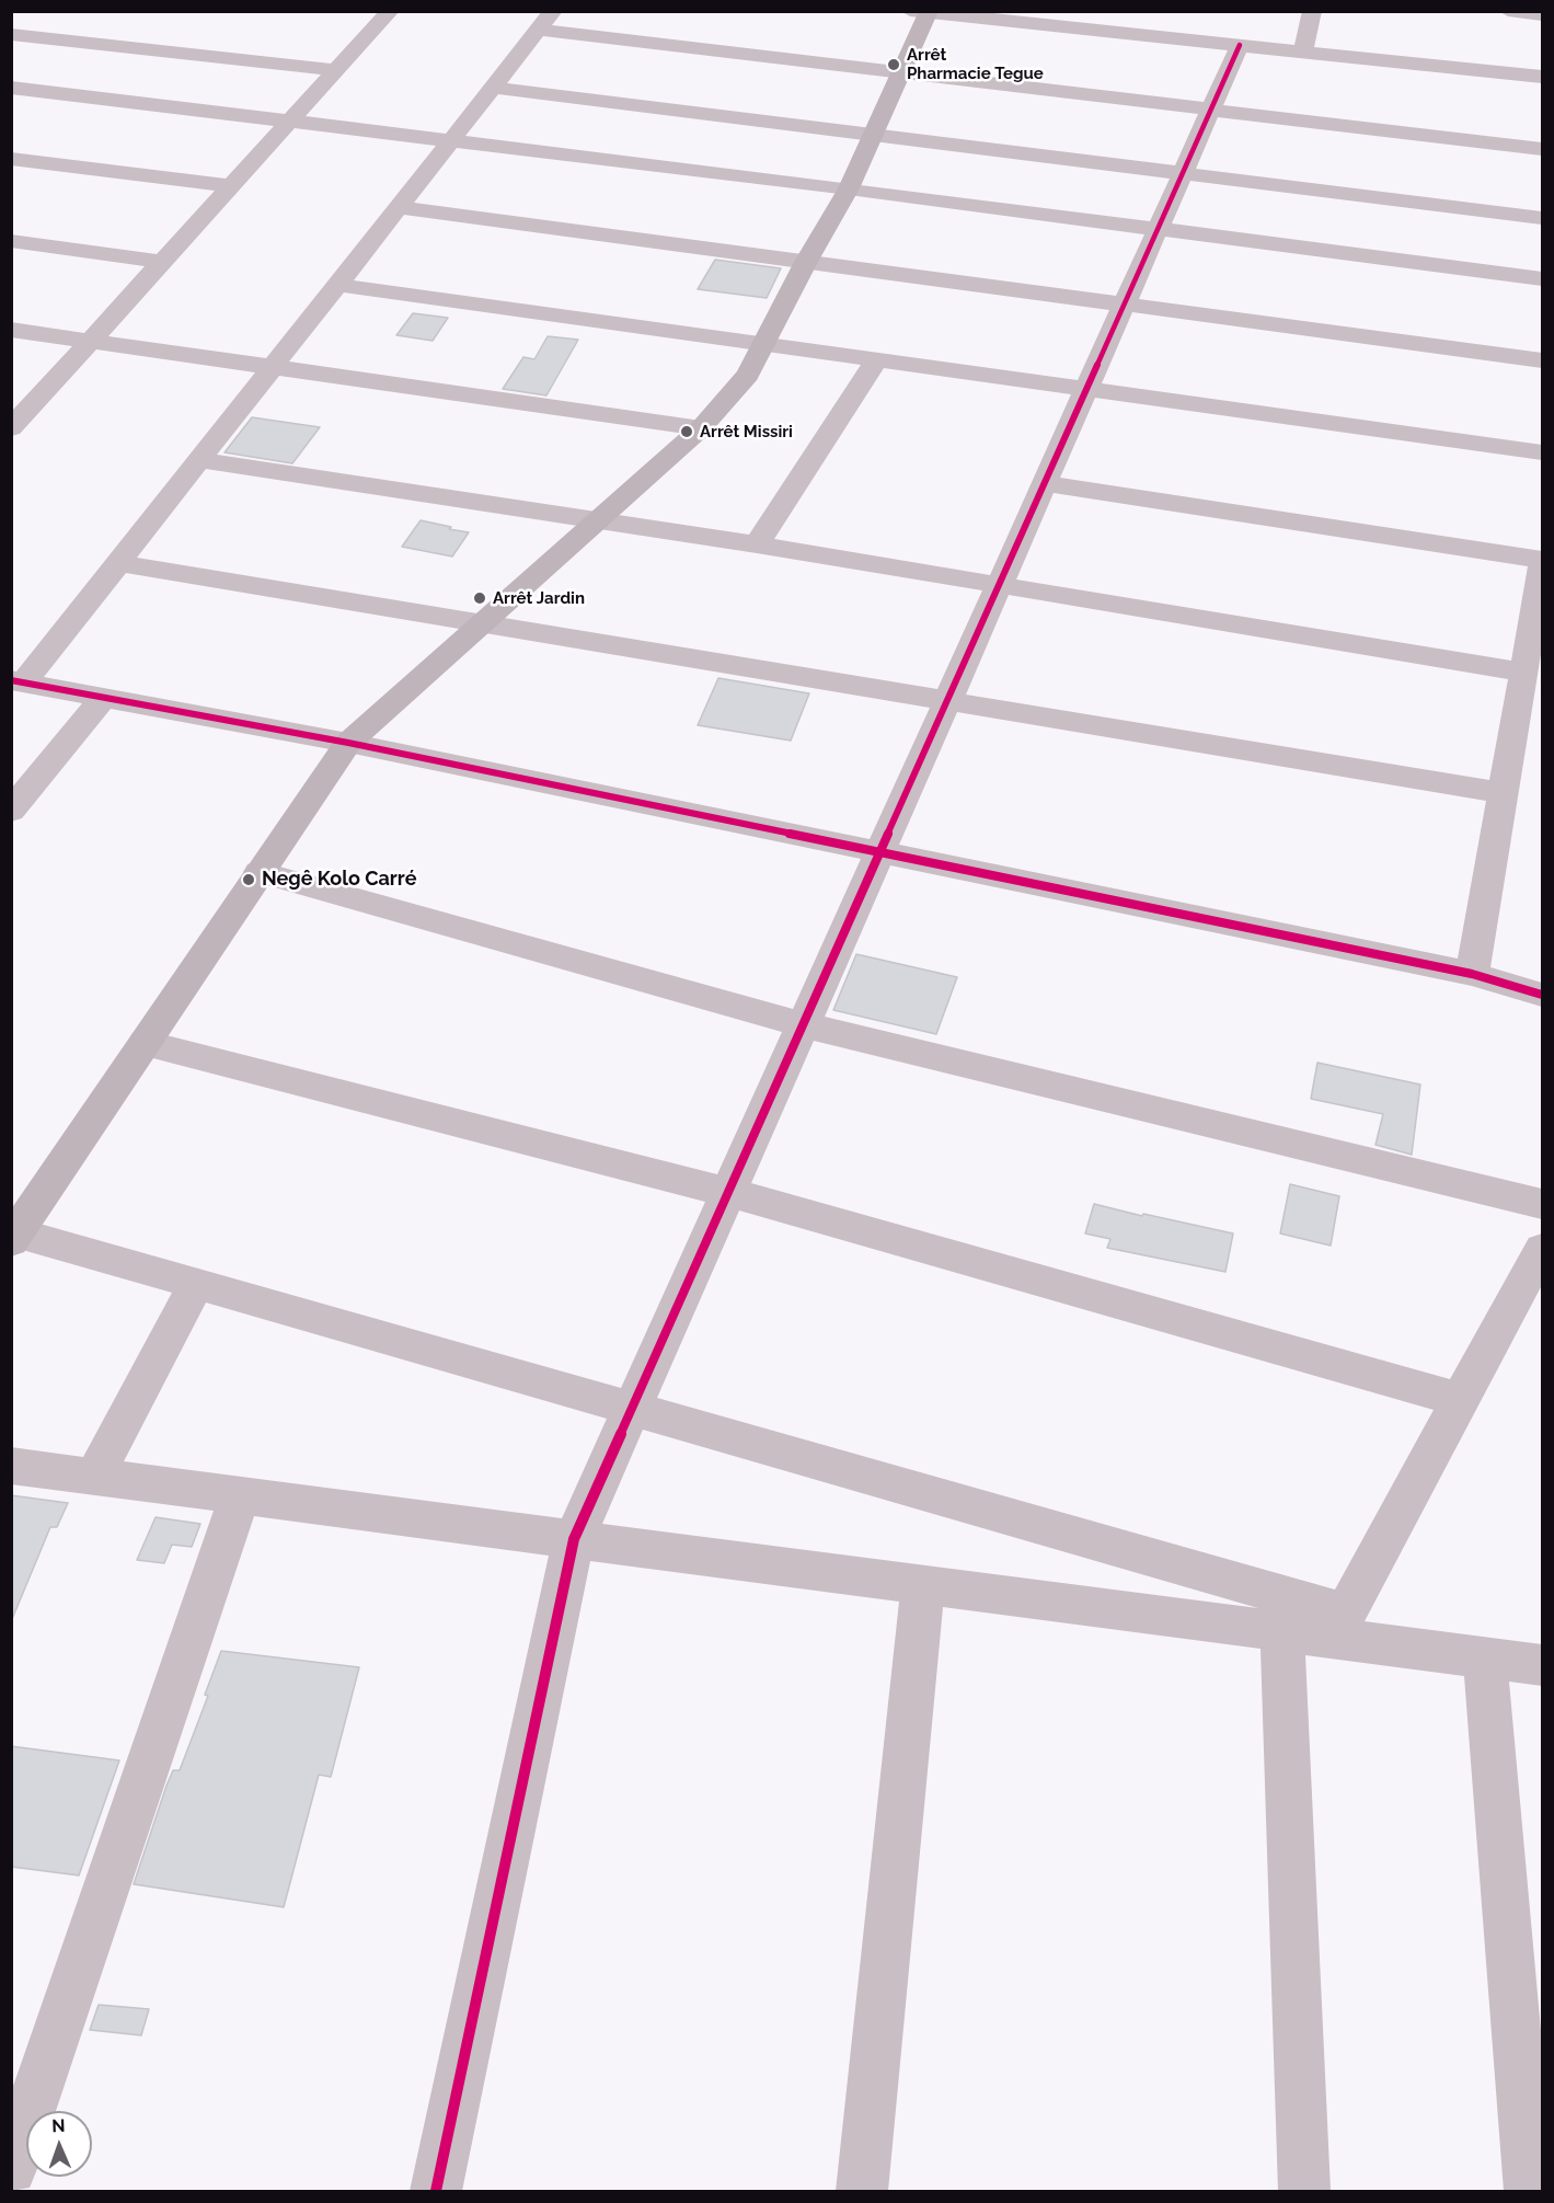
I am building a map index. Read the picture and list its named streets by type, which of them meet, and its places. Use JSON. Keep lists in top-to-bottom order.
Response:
{
  "places": [
    "Arrêt Pharmacie Tegue",
    "Arrêt Missiri",
    "Arrêt Jardin",
    "Negê Kolo Carré"
  ],
  "north": "top"
}
